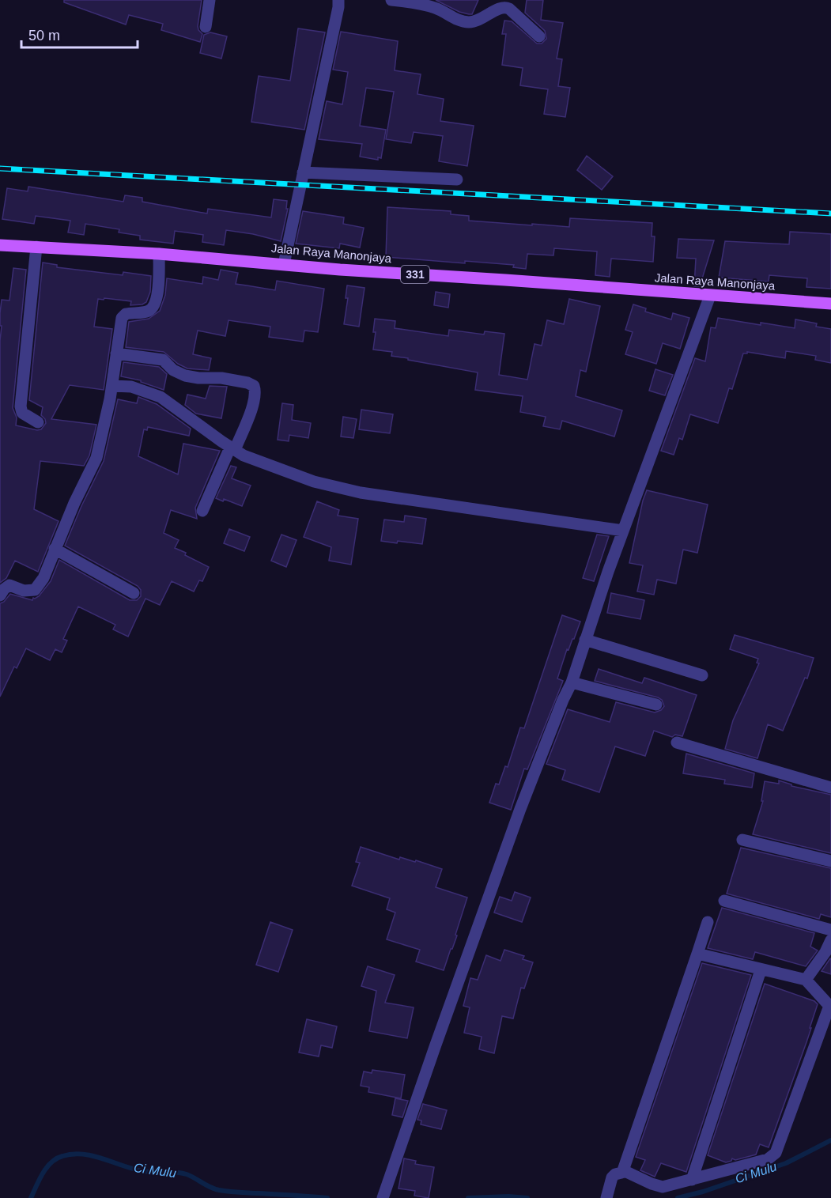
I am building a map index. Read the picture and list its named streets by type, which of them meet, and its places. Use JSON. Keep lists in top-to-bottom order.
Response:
{
  "streets": {
    "main road": ["Jalan Raya Manonjaya", "331"]
  },
  "water": ["Ci Mulu"],
  "scale_bar": "50 m"
}
